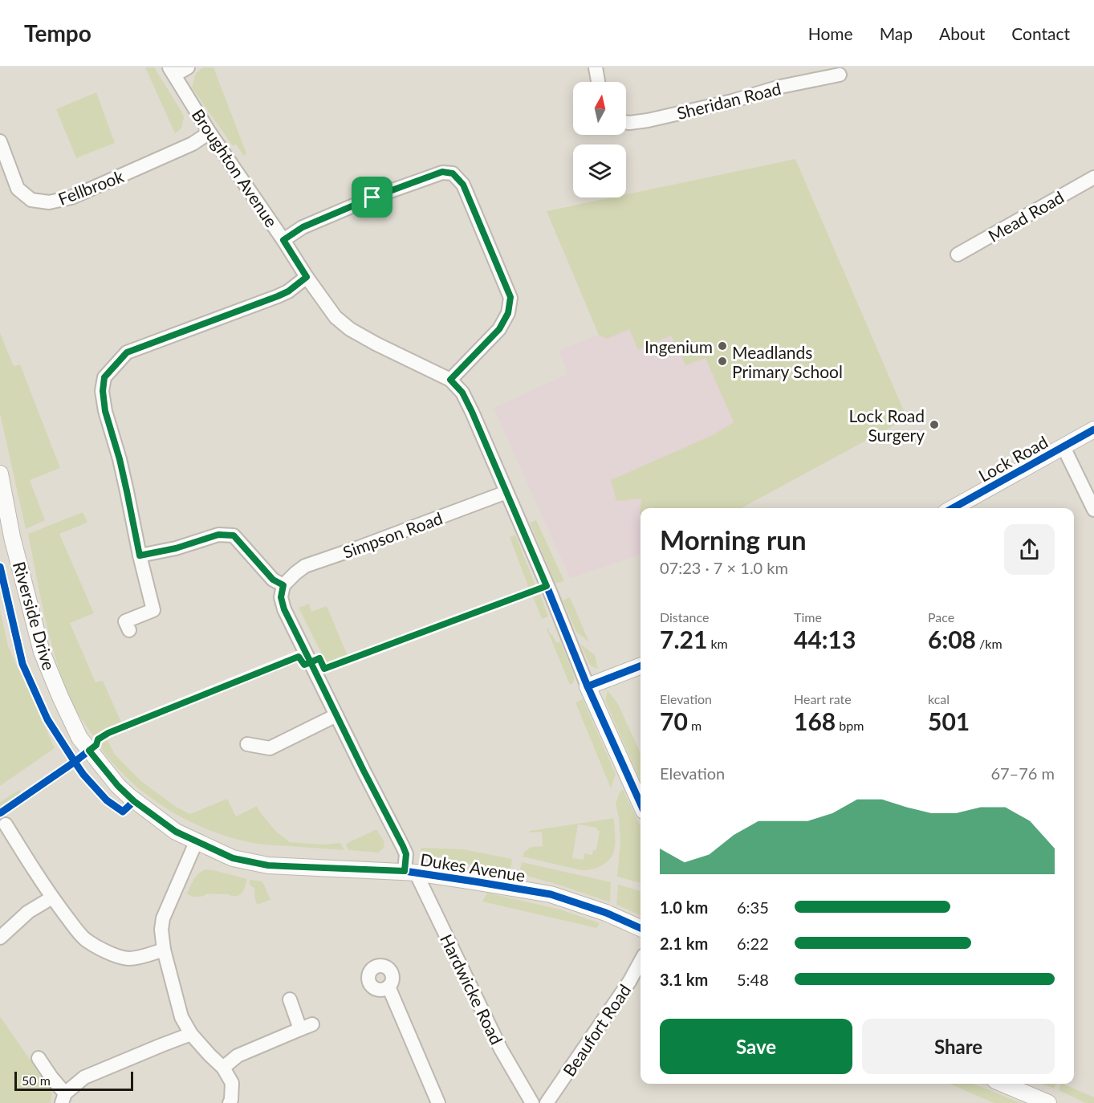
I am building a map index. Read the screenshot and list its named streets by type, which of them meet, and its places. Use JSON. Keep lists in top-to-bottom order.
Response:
{
  "streets": {
    "street": [
      "Sheridan Road",
      "Broughton Avenue",
      "Fellbrook",
      "Mead Road",
      "Lock Road",
      "Simpson Road",
      "Riverside Drive",
      "Dukes Avenue",
      "Hardwicke Road",
      "Beaufort Road"
    ]
  },
  "crossings": [
    ["Broughton Avenue", "Fellbrook"],
    ["Broughton Avenue", "Simpson Road"],
    ["Simpson Road", "Hardwicke Road"],
    ["Riverside Drive", "Dukes Avenue"],
    ["Dukes Avenue", "Hardwicke Road"]
  ],
  "places": ["Ingenium", "Meadlands Primary School", "Lock Road Surgery"],
  "scale_bar": "50 m",
  "north": "top",
  "page": {
    "header": "Tempo",
    "nav": [
      "Home",
      "Map",
      "About",
      "Contact"
    ],
    "heading": ["Morning run", "07:23 · 7 × 1.0 km"],
    "stats": [
      ["Distance", "7.21 km"],
      ["Time", "44:13"],
      ["Pace", "6:08 /km"],
      ["Elevation", "70 m"],
      ["Heart rate", "168 bpm"],
      ["kcal", "501"]
    ],
    "chart": ["Elevation", "67–76 m"],
    "list": [
      {
        "name": "1.0 km",
        "note": "6:35"
      },
      {
        "name": "2.1 km",
        "note": "6:22"
      },
      {
        "name": "3.1 km",
        "note": "5:48"
      }
    ],
    "buttons": ["Save", "Share"],
    "scale": "50 m"
  }
}
